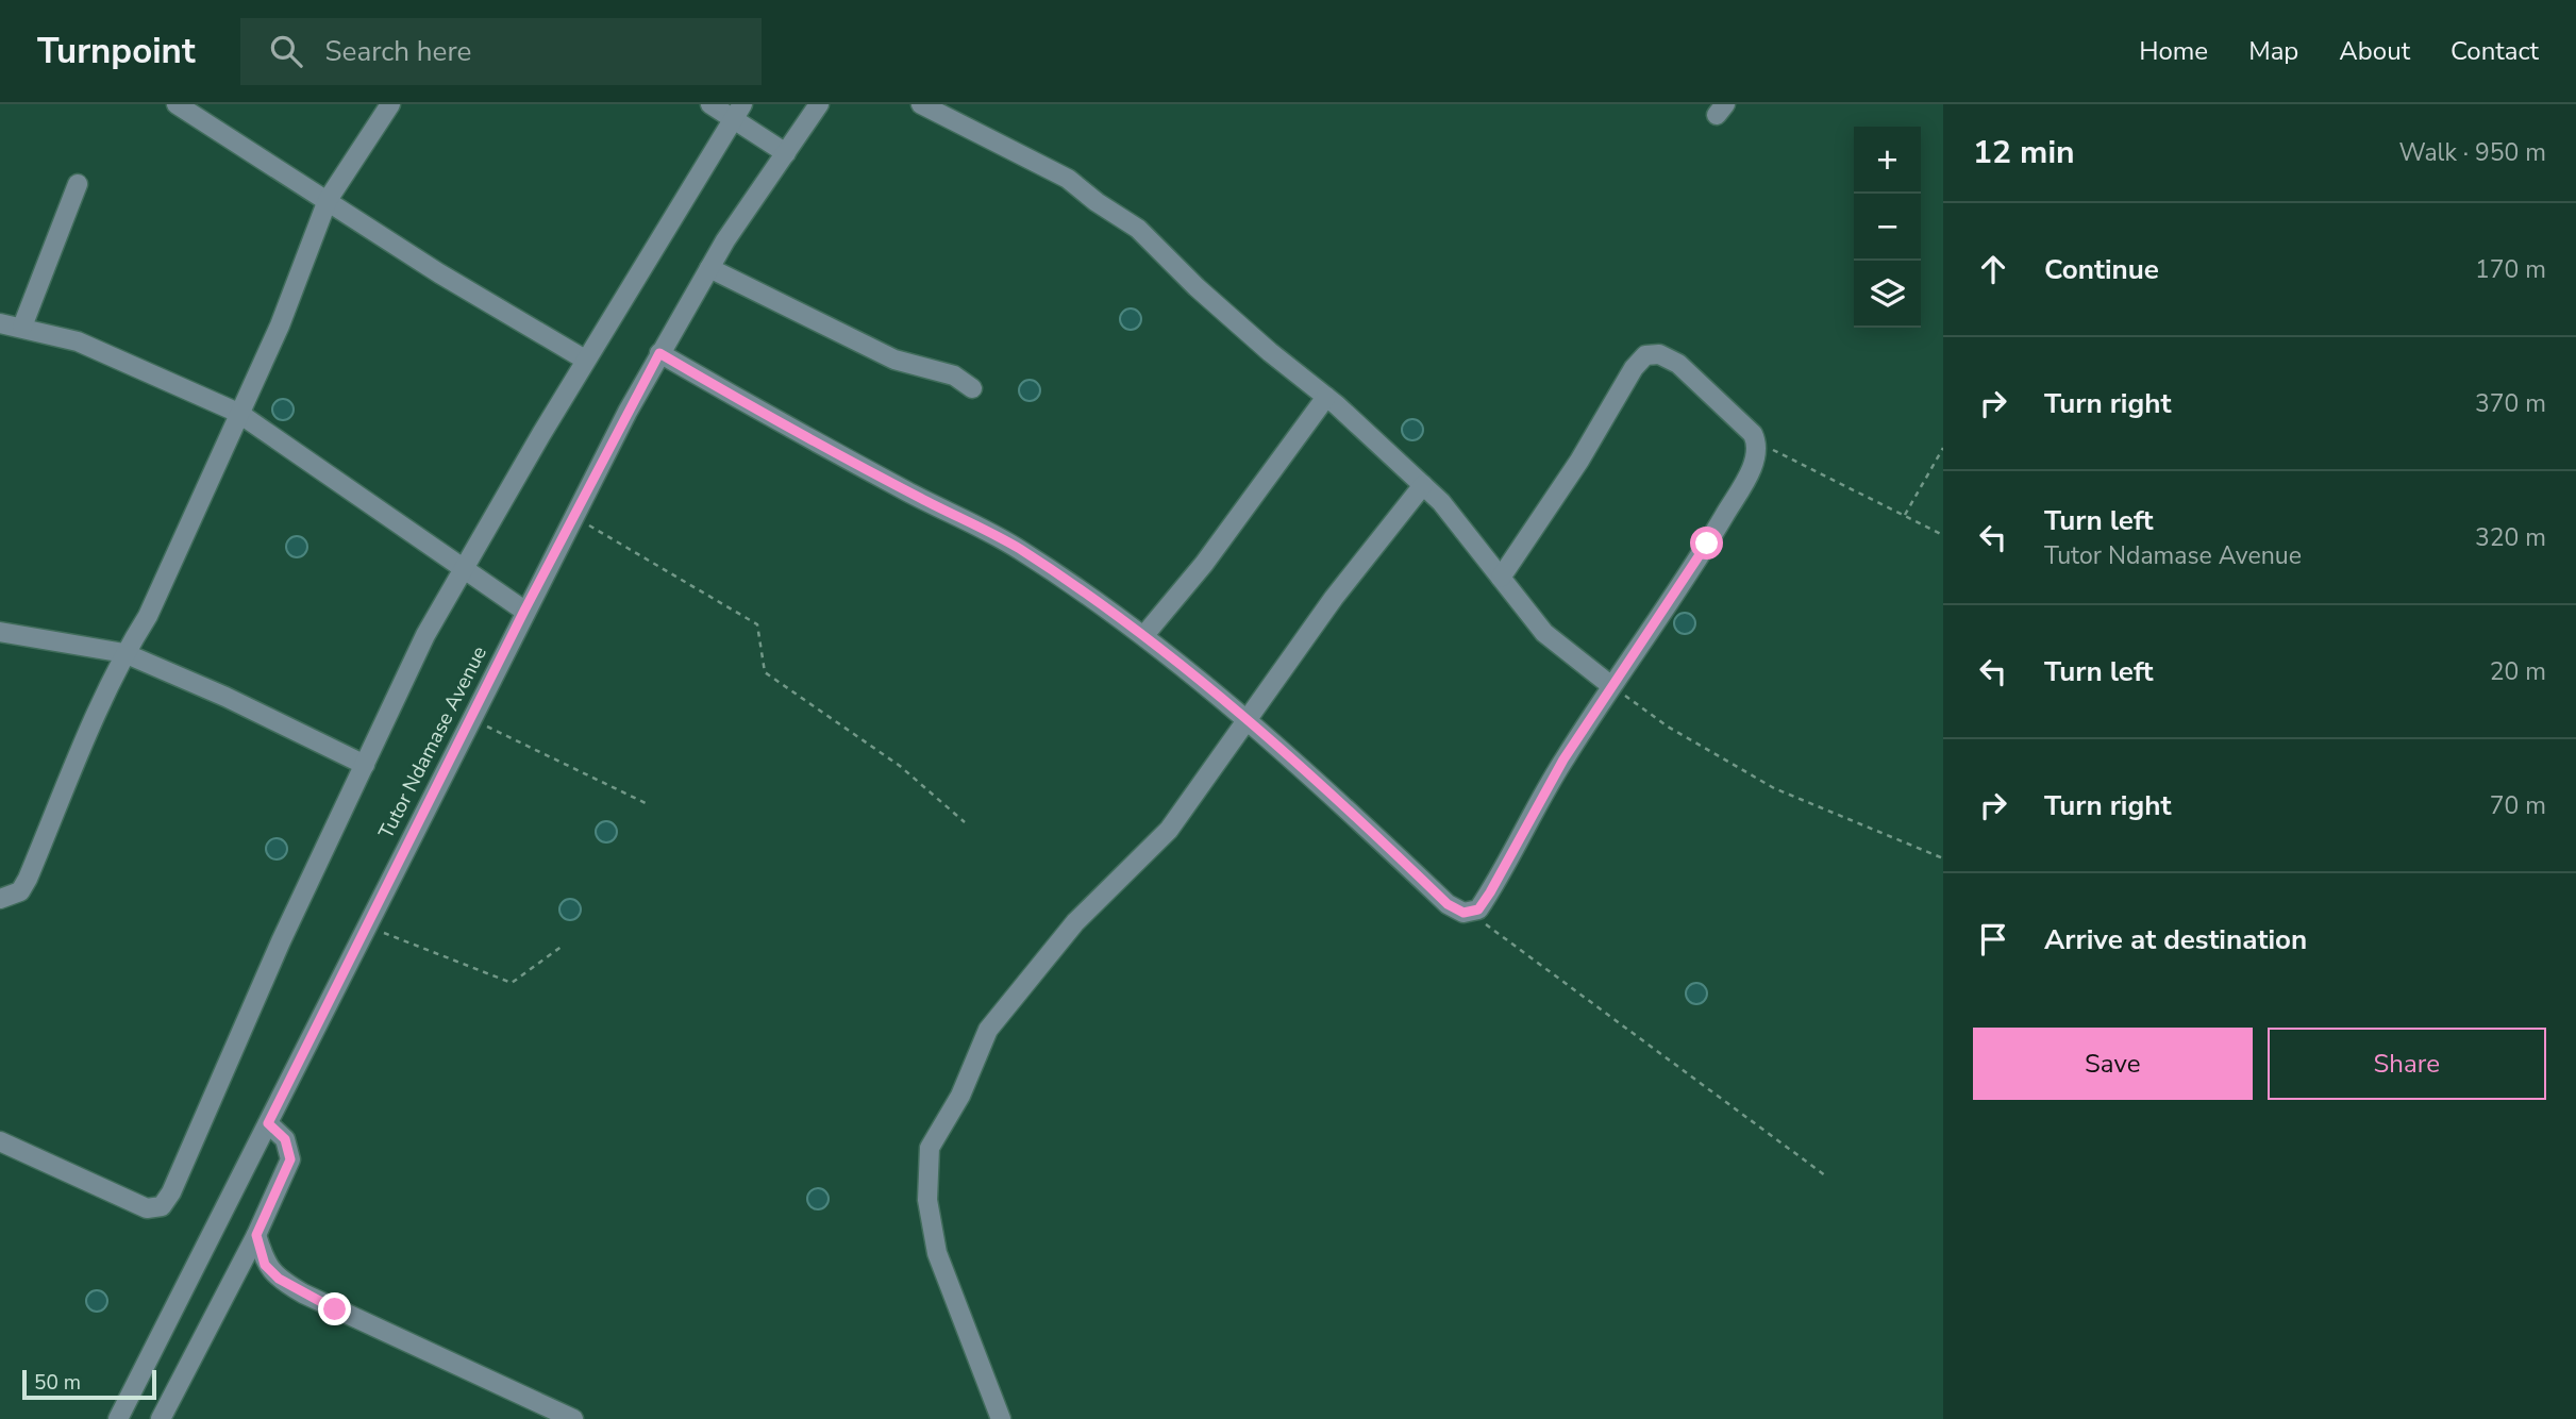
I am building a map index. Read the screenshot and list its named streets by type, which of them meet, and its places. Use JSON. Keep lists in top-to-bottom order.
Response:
{
  "streets": {
    "street": ["Tutor Ndamase Avenue"]
  },
  "scale_bar": "50 m",
  "page": {
    "header": "Turnpoint",
    "search": "Search here",
    "nav": [
      "Home",
      "Map",
      "About",
      "Contact"
    ],
    "heading": ["12 min", "Walk · 950 m"],
    "map_buttons": ["+", "−"],
    "list": [
      ["Continue", "170 m"],
      ["Turn right", "370 m"],
      ["Turn left", "Tutor Ndamase Avenue", "320 m"],
      ["Turn left", "20 m"],
      ["Turn right", "70 m"],
      "Arrive at destination"
    ],
    "buttons": ["Save", "Share"],
    "scale": "50 m"
  }
}
